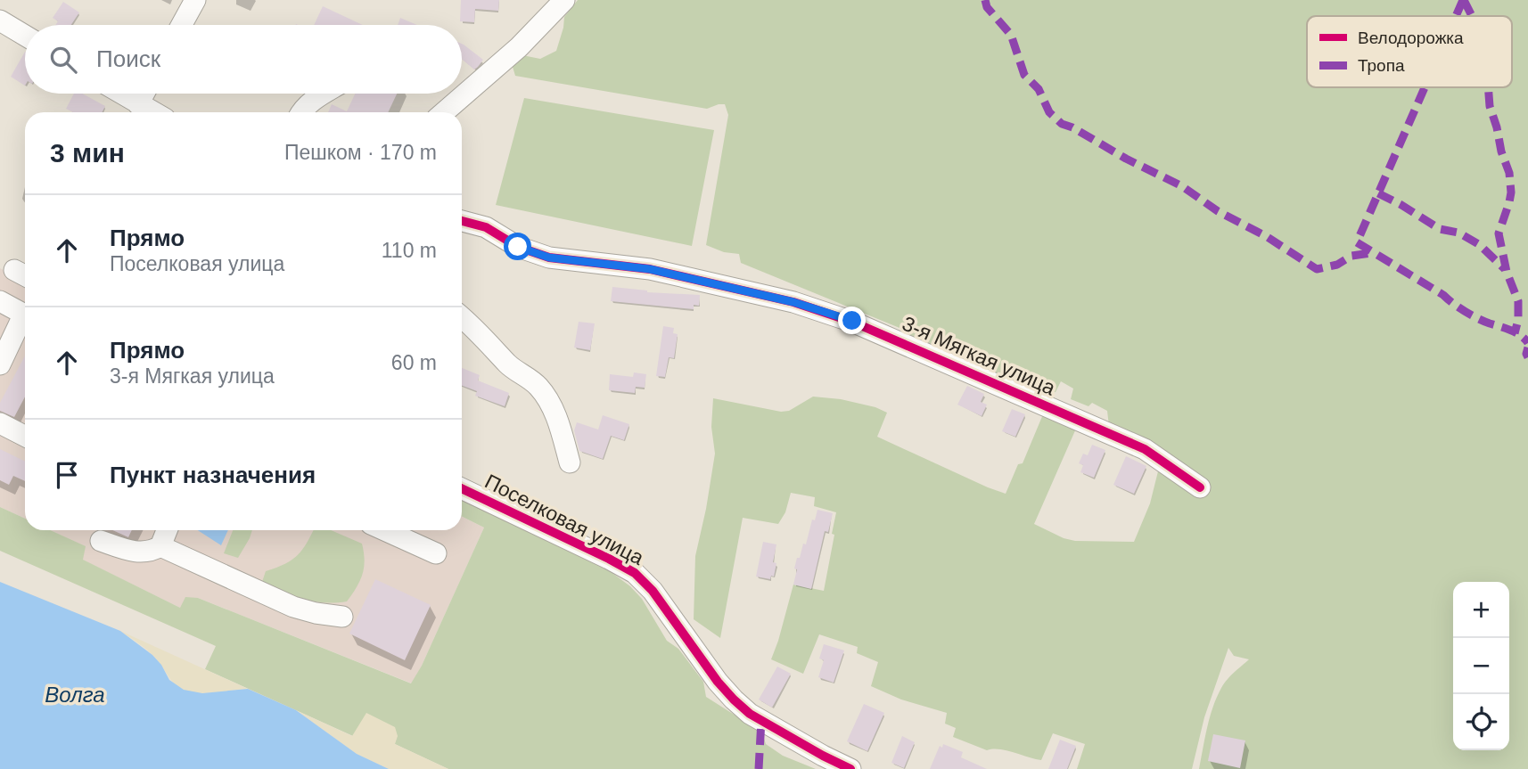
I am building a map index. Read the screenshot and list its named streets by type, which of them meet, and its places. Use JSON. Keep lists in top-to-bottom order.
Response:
{
  "streets": {
    "street": ["3-я Мягкая улица", "Поселковая улица"]
  },
  "water": ["Волга"],
  "legend": ["Велодорожка", "Тропа"],
  "page": {
    "search": "Поиск",
    "heading": ["3 мин", "Пешком · 170 m"],
    "list": [
      ["Прямо", "Поселковая улица", "110 m"],
      ["Прямо", "3-я Мягкая улица", "60 m"],
      "Пункт назначения"
    ],
    "map_buttons": ["+", "−"]
  }
}
